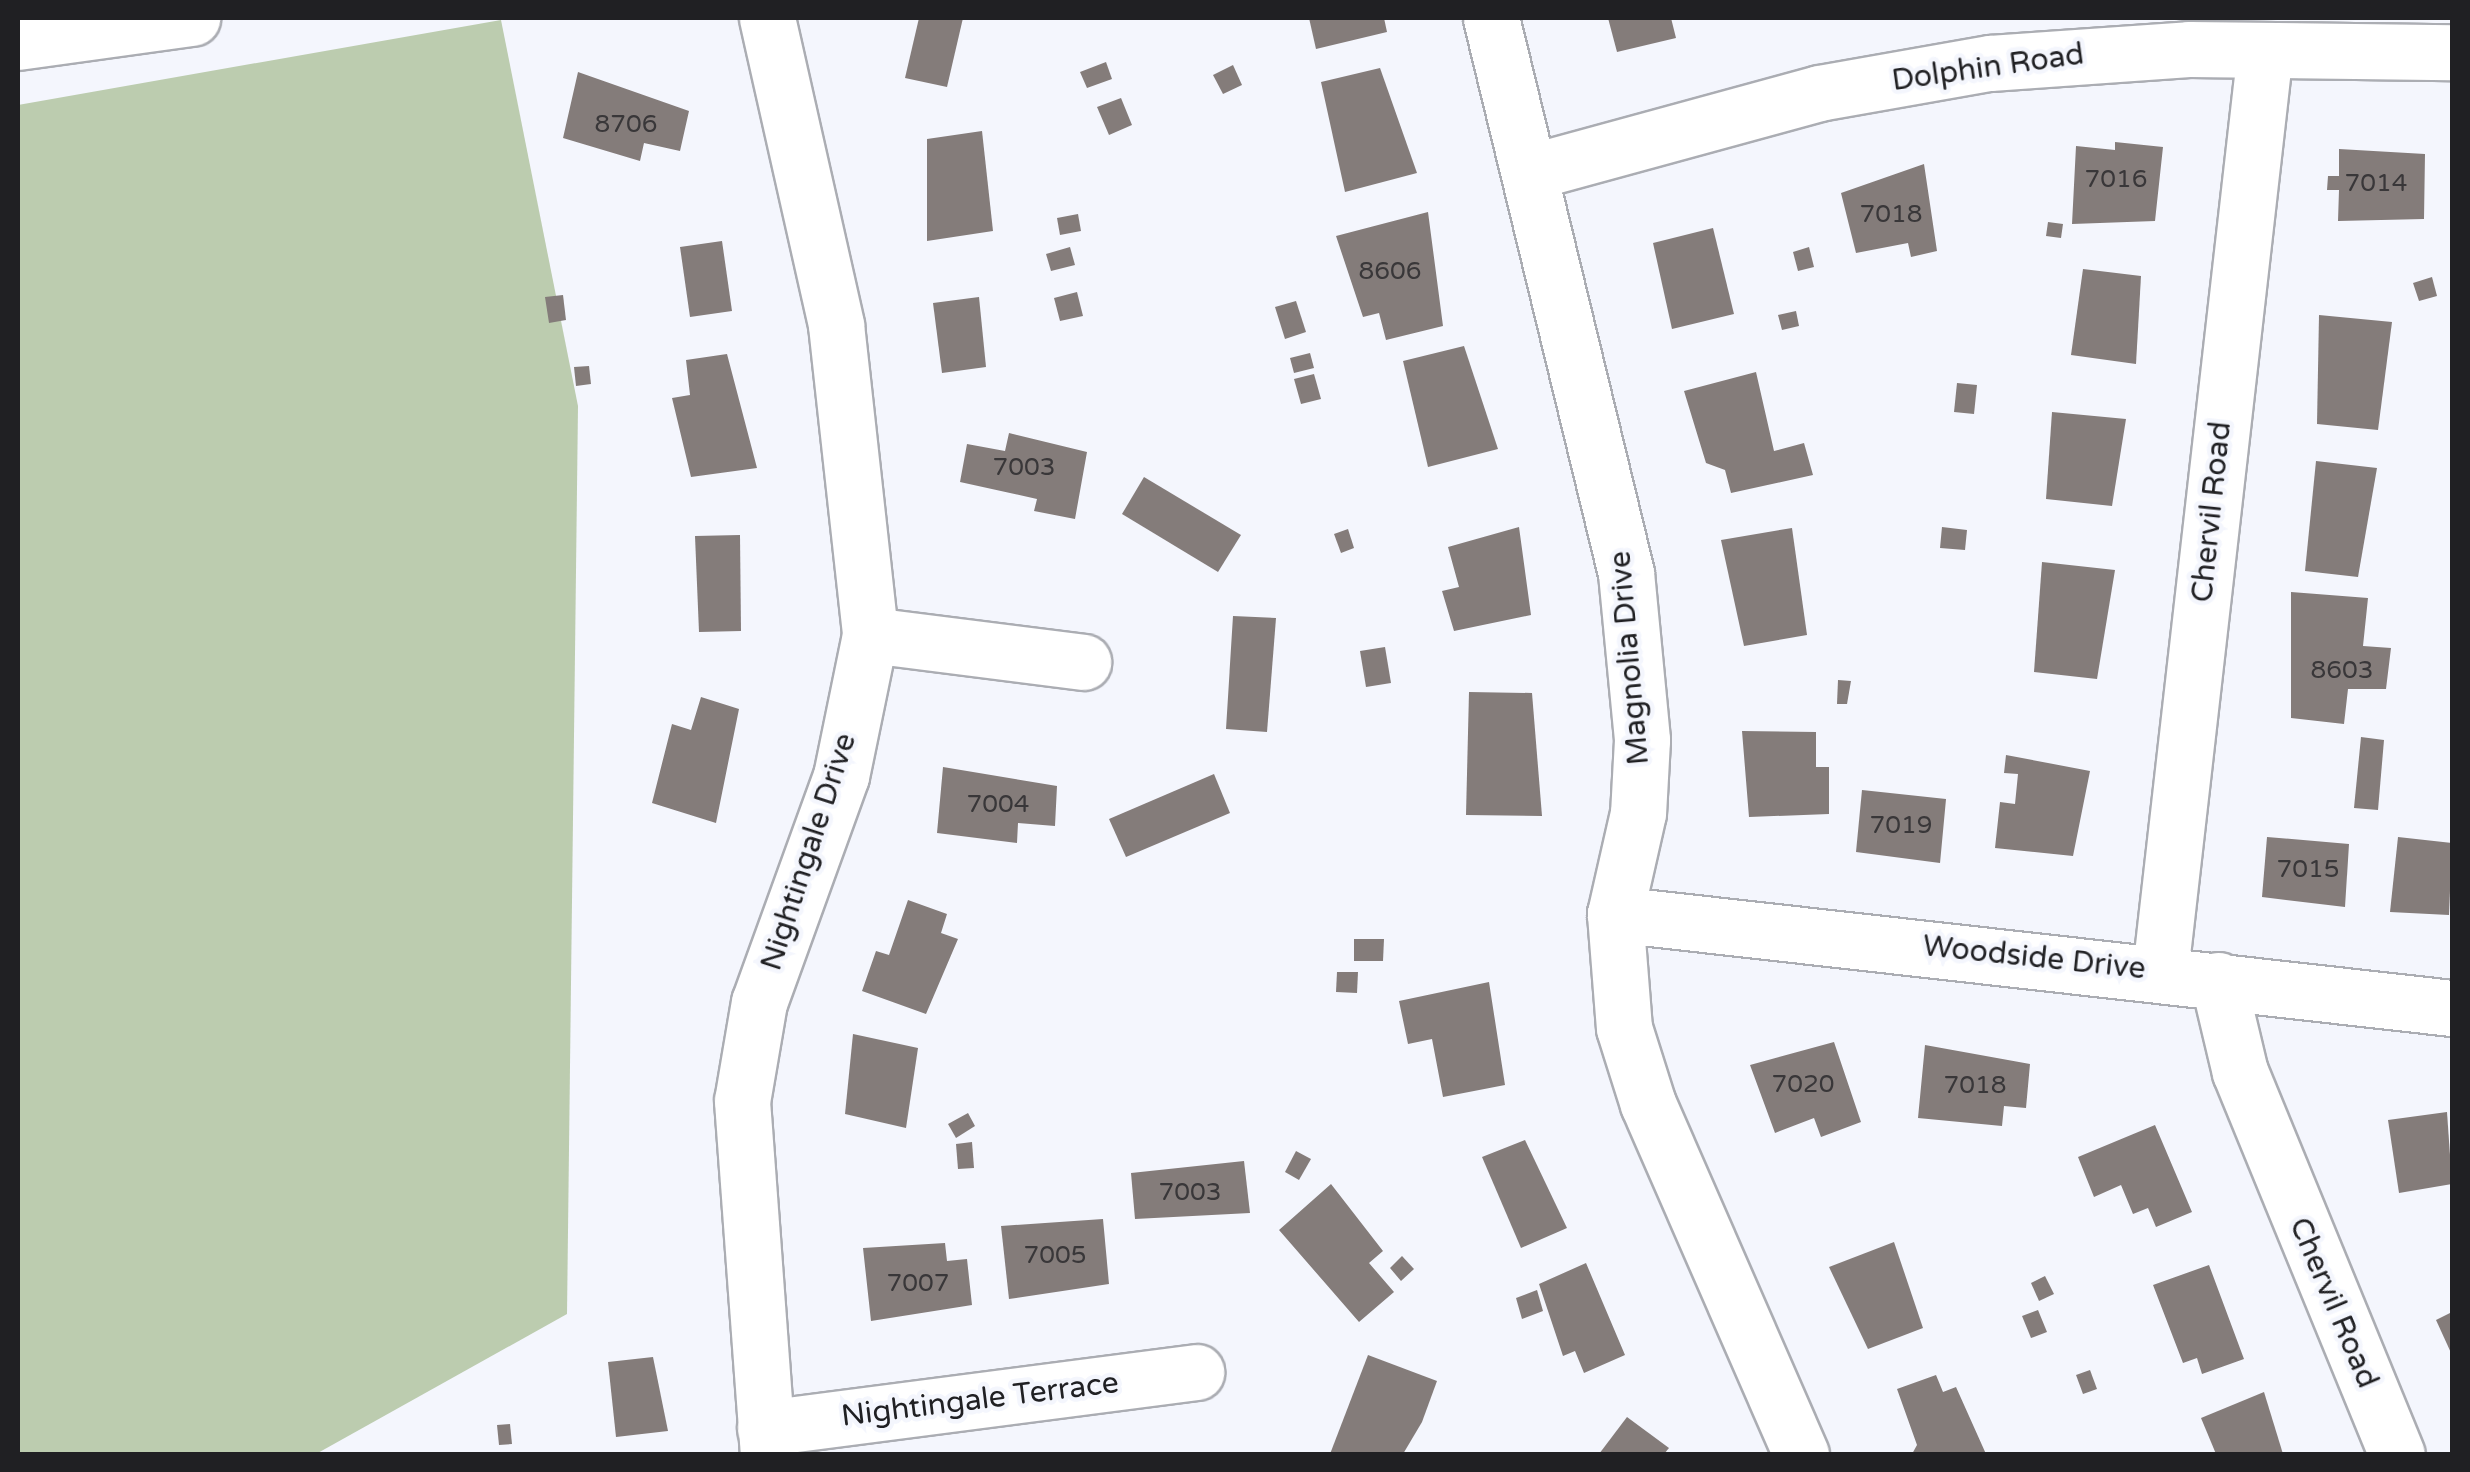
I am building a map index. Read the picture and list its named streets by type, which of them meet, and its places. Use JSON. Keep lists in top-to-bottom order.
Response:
{
  "streets": {
    "street": [
      "Dolphin Road",
      "Chervil Road",
      "Magnolia Drive",
      "Nightingale Drive",
      "Woodside Drive",
      "Nightingale Terrace"
    ]
  },
  "crossings": [
    ["Dolphin Road", "Chervil Road"],
    ["Dolphin Road", "Magnolia Drive"],
    ["Chervil Road", "Woodside Drive"],
    ["Magnolia Drive", "Woodside Drive"],
    ["Nightingale Drive", "Nightingale Terrace"]
  ],
  "house_numbers": [
    "8706",
    "7016",
    "7014",
    "7018",
    "8606",
    "7003",
    "8603",
    "7004",
    "7019",
    "7015",
    "7020",
    "7018",
    "7003",
    "7005",
    "7007"
  ]
}
